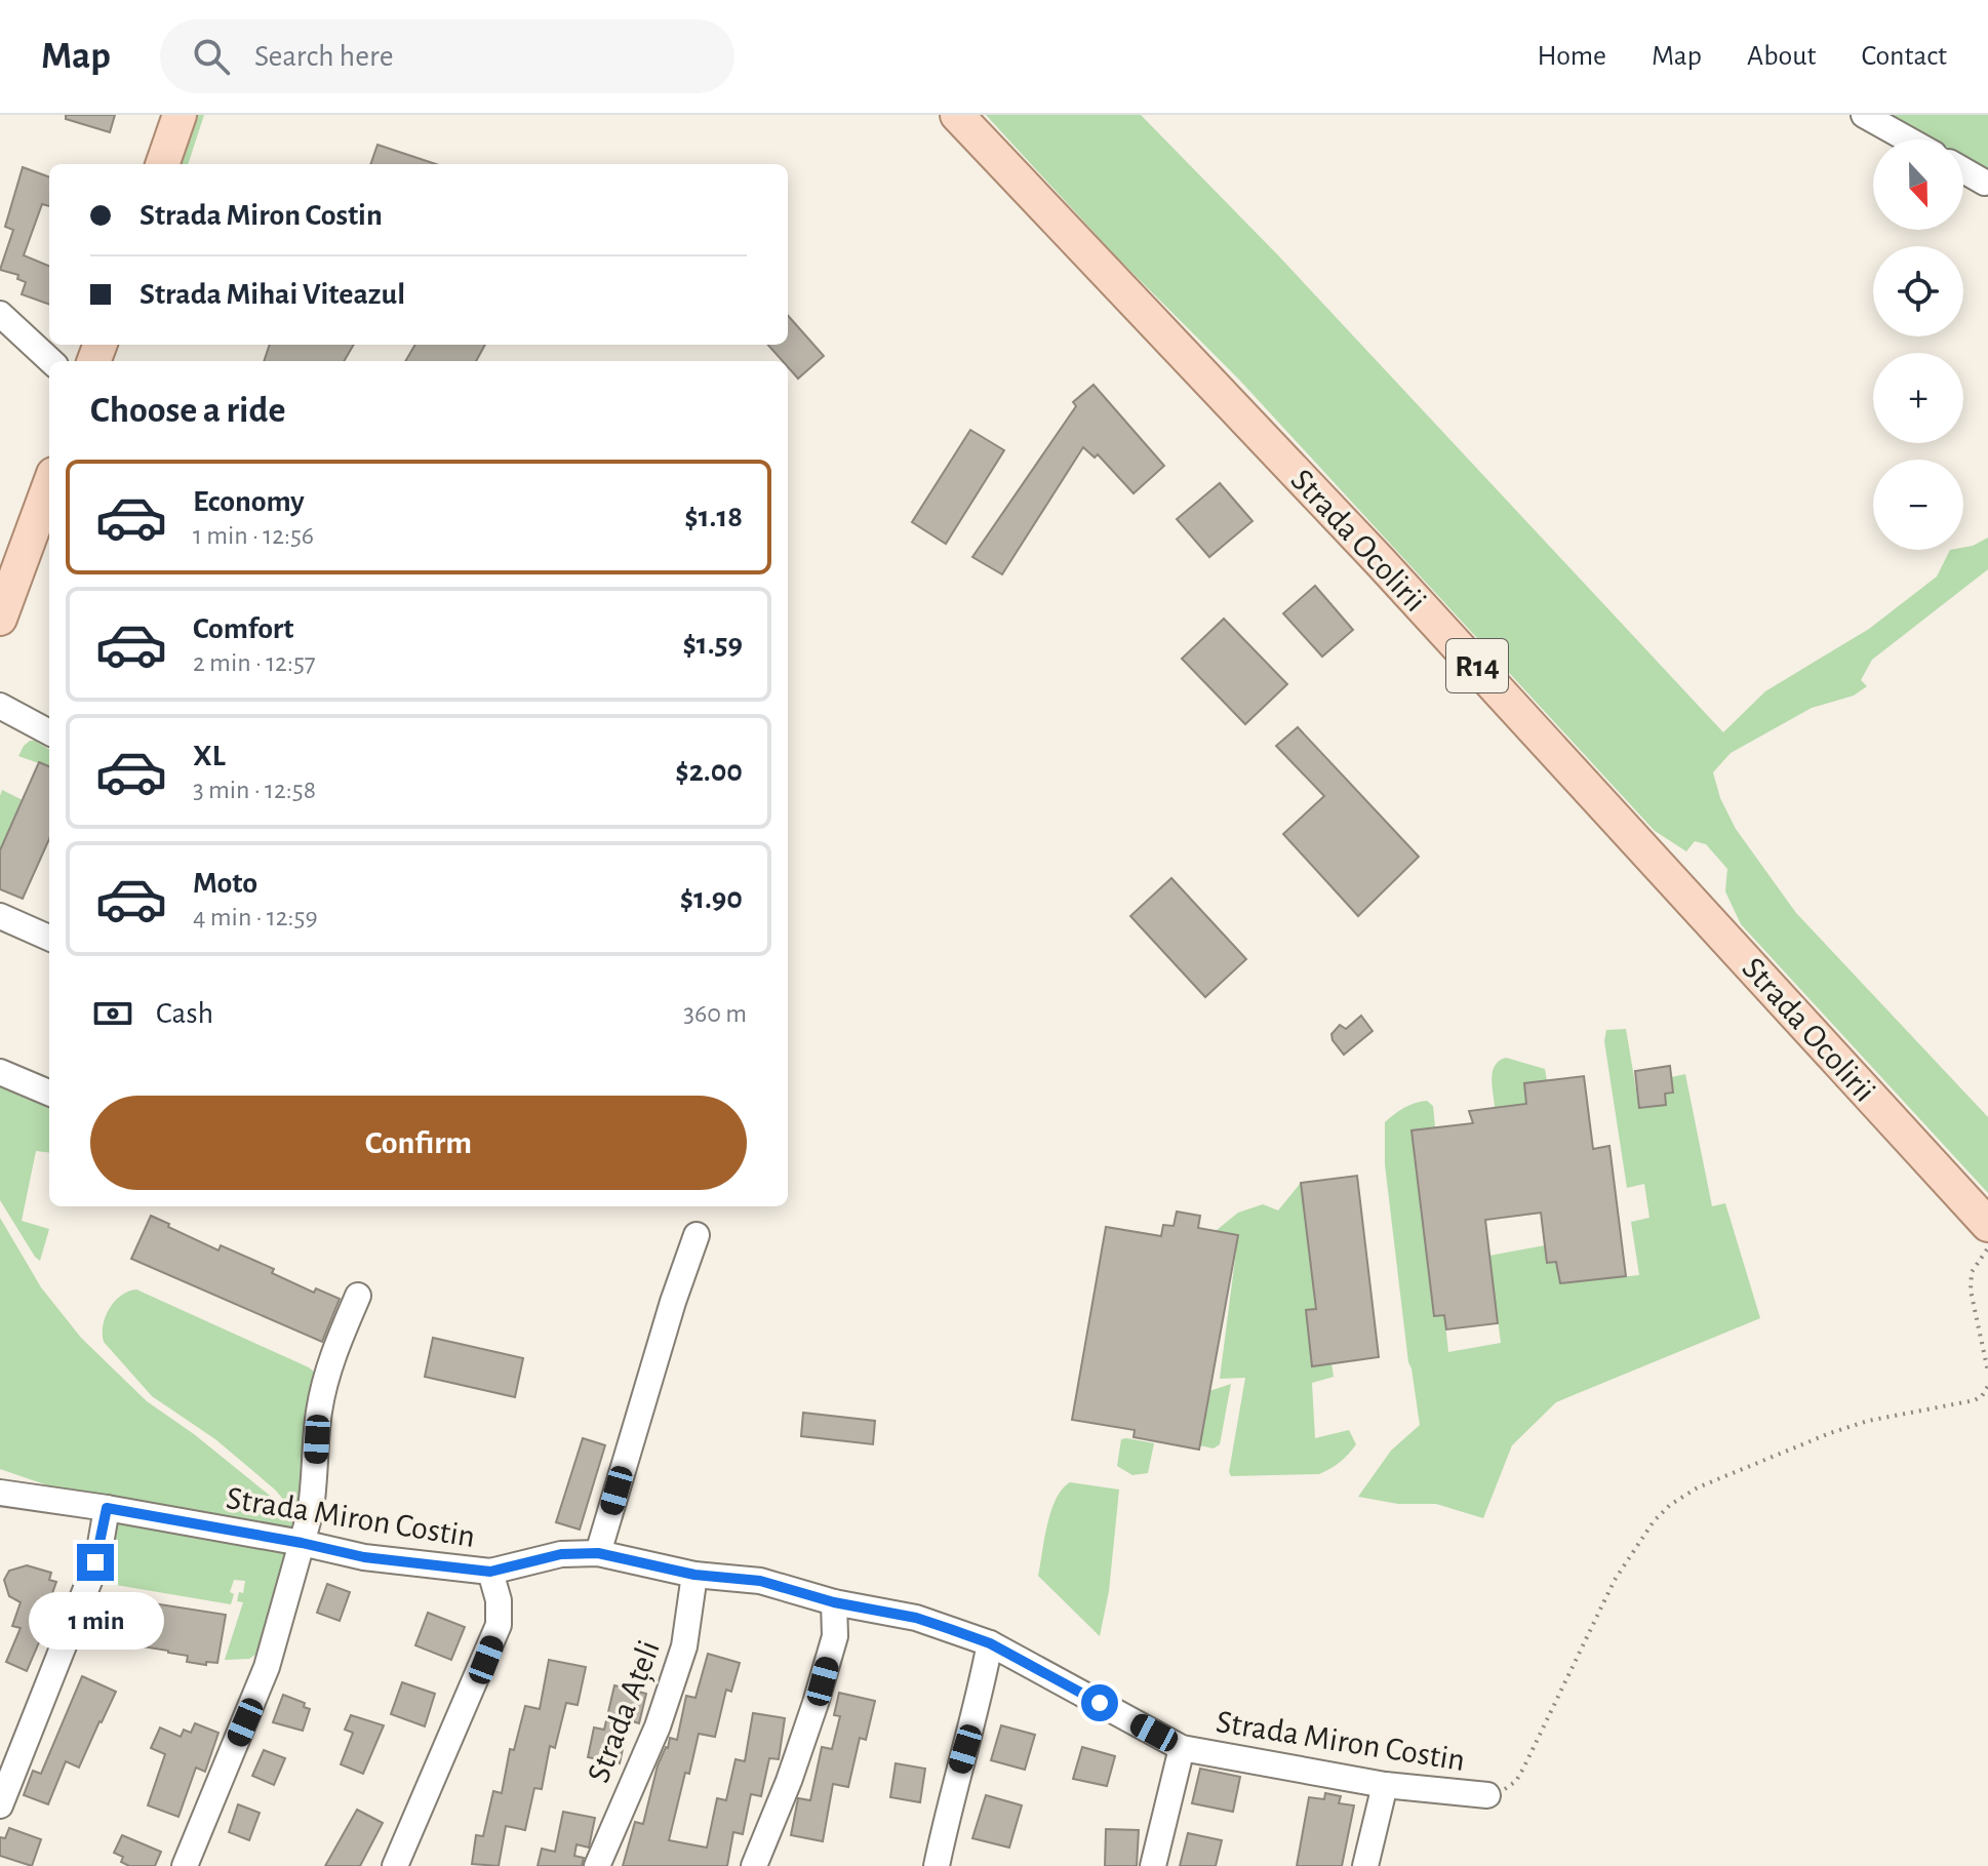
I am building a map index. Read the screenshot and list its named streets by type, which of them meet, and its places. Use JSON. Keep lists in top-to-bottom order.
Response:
{
  "streets": {
    "main road": ["Strada Ocolirii", "R14"],
    "street": ["Strada Miron Costin", "Strada Ațeli"]
  },
  "crossings": [
    ["Strada Miron Costin", "Strada Ațeli"]
  ],
  "north": "bottom",
  "page": {
    "header": "Map",
    "search": "Search here",
    "nav": [
      "Home",
      "Map",
      "About",
      "Contact"
    ],
    "map_buttons": ["+", "−"],
    "banner": ["Strada Miron Costin", "Strada Mihai Viteazul"],
    "heading": "Choose a ride",
    "list": [
      {
        "name": "Economy",
        "note": "1 min · 12:56",
        "value": "$1.18"
      },
      {
        "name": "Comfort",
        "note": "2 min · 12:57",
        "value": "$1.59"
      },
      {
        "name": "XL",
        "note": "3 min · 12:58",
        "value": "$2.00"
      },
      {
        "name": "Moto",
        "note": "4 min · 12:59",
        "value": "$1.90"
      }
    ],
    "pay": ["Cash", "360 m"],
    "buttons": "Confirm",
    "bubble": "1 min"
  }
}
